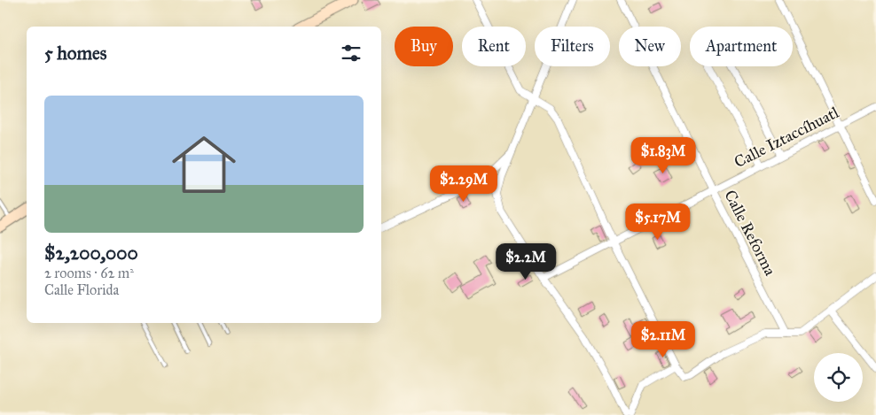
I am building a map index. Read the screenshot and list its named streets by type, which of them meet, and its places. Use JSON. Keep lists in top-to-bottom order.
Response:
{
  "streets": {
    "street": ["Calle Iztaccíhuatl", "Calle Reforma"]
  },
  "crossings": [
    ["Calle Iztaccíhuatl", "Calle Reforma"]
  ],
  "page": {
    "chip": [
      "Buy",
      "Rent",
      "Filters",
      "New",
      "Apartment"
    ],
    "heading": "5 homes",
    "list": [
      {
        "name": "$2,200,000",
        "note": "2 rooms · 62 m² · Calle Florida"
      }
    ],
    "price": [
      "$1.83M",
      "$2.29M",
      "$5.17M",
      "$2.2M",
      "$2.11M"
    ]
  }
}
